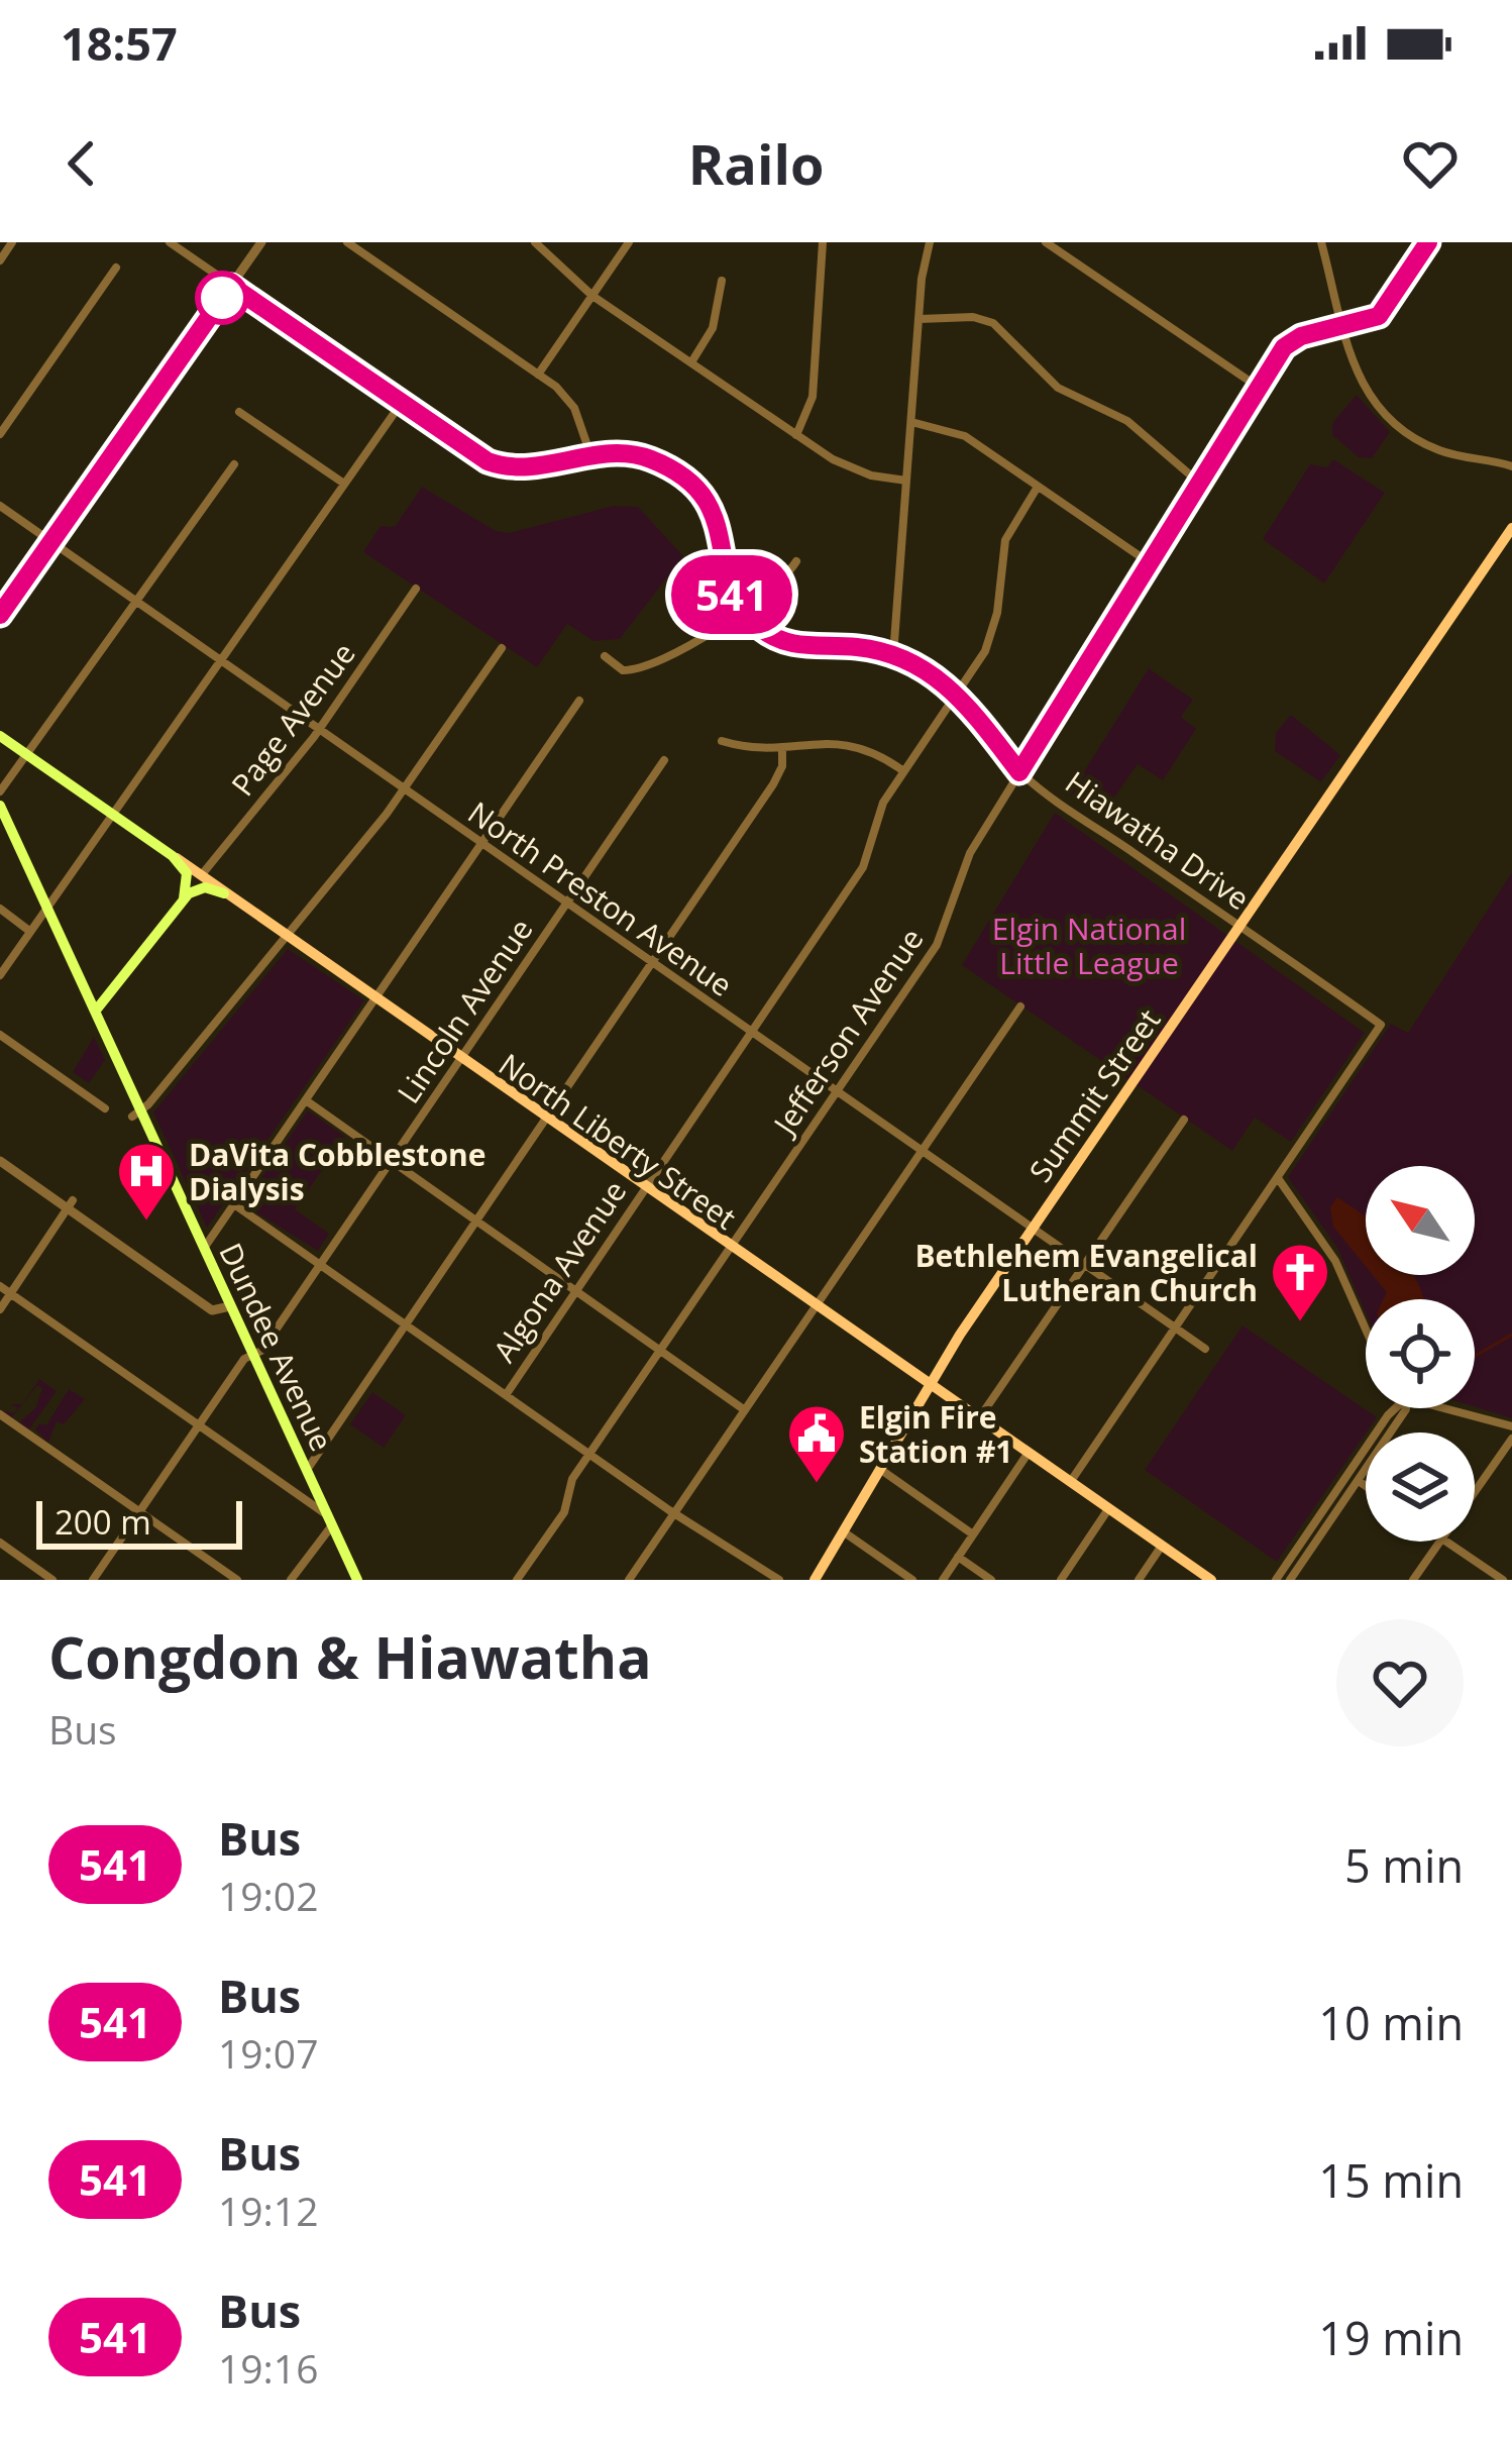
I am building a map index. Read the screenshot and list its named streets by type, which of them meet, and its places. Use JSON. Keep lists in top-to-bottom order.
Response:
{
  "streets": {
    "main road": ["Summit Street", "North Liberty Street", "Dundee Avenue"],
    "street": [
      "Page Avenue",
      "Hiawatha Drive",
      "North Preston Avenue",
      "Lincoln Avenue",
      "Jefferson Avenue",
      "Algona Avenue"
    ]
  },
  "crossings": [
    ["Page Avenue", "North Preston Avenue"],
    ["Page Avenue", "North Liberty Street"],
    ["Hiawatha Drive", "Jefferson Avenue"],
    ["Hiawatha Drive", "Summit Street"],
    ["Hiawatha Drive", "Algona Avenue"],
    ["North Preston Avenue", "Lincoln Avenue"],
    ["North Preston Avenue", "Jefferson Avenue"],
    ["North Preston Avenue", "Summit Street"],
    ["North Preston Avenue", "Algona Avenue"],
    ["Lincoln Avenue", "North Liberty Street"],
    ["Lincoln Avenue", "Dundee Avenue"],
    ["Jefferson Avenue", "North Liberty Street"],
    ["Summit Street", "North Liberty Street"],
    ["North Liberty Street", "Algona Avenue"]
  ],
  "parks": ["Elgin National Little League"],
  "places": {
    "hospital": ["DaVita Cobblestone Dialysis"],
    "church": ["Bethlehem Evangelical Lutheran Church"],
    "public building": ["Elgin Fire Station #1"]
  },
  "lines": ["bus line 541"],
  "scale_bar": "200 m",
  "north": "top left",
  "page": {
    "status": "18:57",
    "header": "Railo",
    "on_map": "541",
    "scale": "200 m",
    "heading": ["Congdon & Hiawatha", "Bus"],
    "list": [
      {
        "mark": "541",
        "name": "Bus",
        "note": "19:02",
        "value": "5 min"
      },
      {
        "mark": "541",
        "name": "Bus",
        "note": "19:07",
        "value": "10 min"
      },
      {
        "mark": "541",
        "name": "Bus",
        "note": "19:12",
        "value": "15 min"
      },
      {
        "mark": "541",
        "name": "Bus",
        "note": "19:16",
        "value": "19 min"
      }
    ]
  }
}
